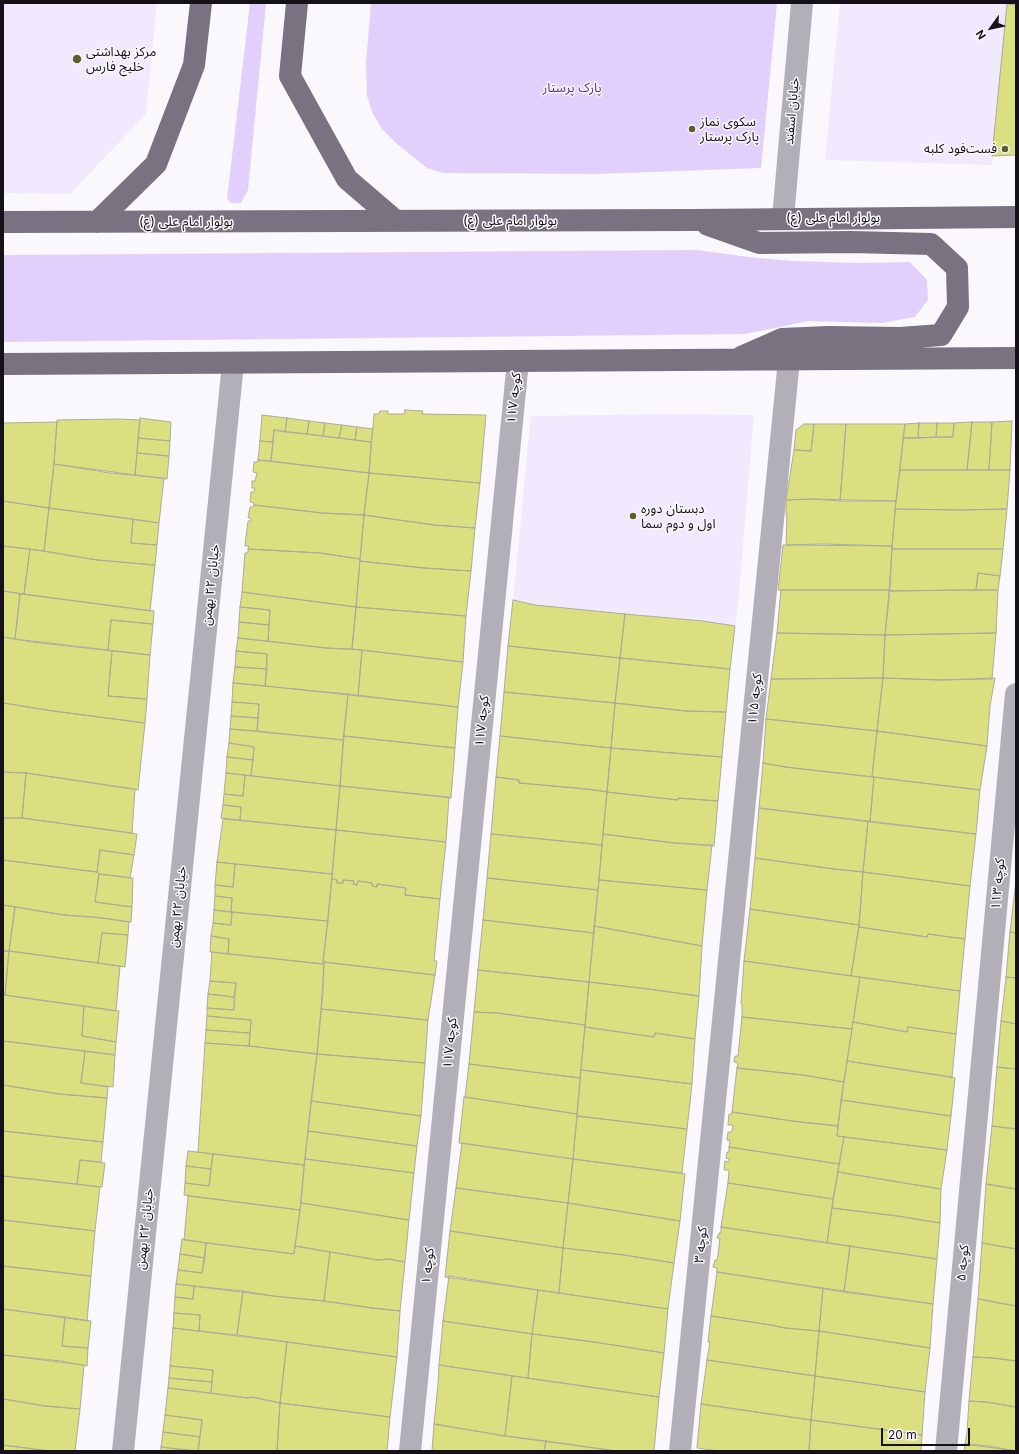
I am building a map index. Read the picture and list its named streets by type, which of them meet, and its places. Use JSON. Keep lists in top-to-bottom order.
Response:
{
  "streets": {
    "main road": ["بولوار امام علی (ع)"],
    "street": [
      "خیابان اسفند",
      "کوچه ۱۱۷",
      "خیابان ۲۲ بهمن",
      "کوچه ۱۱۵",
      "کوچه ۱۱۳",
      "کوچه ۳",
      "کوچه ۵",
      "کوچه ۱"
    ]
  },
  "crossings": [
    ["خیابان اسفند", "بولوار امام علی (ع)"],
    ["کوچه ۱۱۷", "کوچه ۱"],
    ["کوچه ۱۱۵", "کوچه ۳"],
    ["کوچه ۱۱۳", "کوچه ۵"]
  ],
  "parks": ["پارک پرستار"],
  "places": [
    "مرکز بهداشتی خلیج فارس",
    "سکوی نماز پارک پرستار",
    "فست‌فود کلبه",
    "دبستان دوره اول و دوم سما"
  ],
  "scale_bar": "20 m",
  "north": "bottom left"
}
